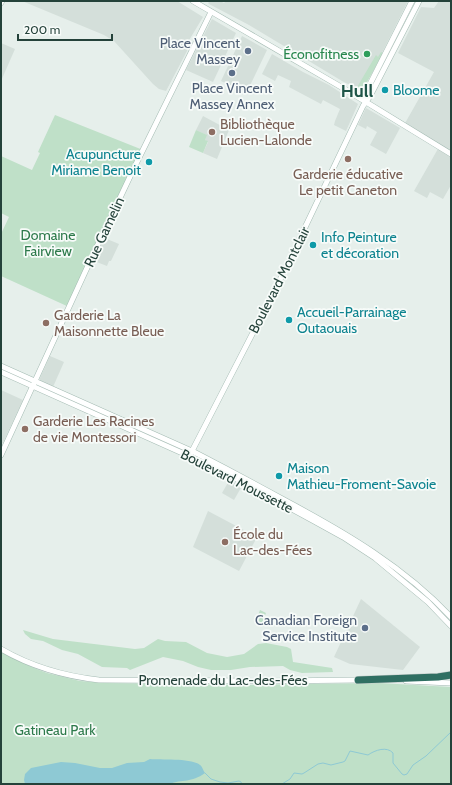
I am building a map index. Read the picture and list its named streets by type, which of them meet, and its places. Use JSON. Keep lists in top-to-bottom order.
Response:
{
  "streets": {
    "street": [
      "Rue Gamelin",
      "Boulevard Montclair",
      "Boulevard Moussette",
      "Promenade du Lac-des-Fées"
    ]
  },
  "crossings": [
    ["Rue Gamelin", "Boulevard Moussette"],
    ["Boulevard Montclair", "Boulevard Moussette"]
  ],
  "districts": ["Hull"],
  "parks": ["Domaine Fairview", "Gatineau Park"],
  "places": [
    "Place Vincent Massey",
    "Éconofitness",
    "Place Vincent Massey Annex",
    "Bloome",
    "Bibliothèque Lucien-Lalonde",
    "Garderie éducative Le petit Caneton",
    "Acupuncture Miriame Benoit",
    "Info Peinture et décoration",
    "Accueil-Parrainage Outaouais",
    "Garderie La Maisonnette Bleue",
    "Garderie Les Racines de vie Montessori",
    "Maison Mathieu-Froment-Savoie",
    "École du Lac-des-Fées",
    "Canadian Foreign Service Institute"
  ],
  "scale_bar": "200 m"
}
